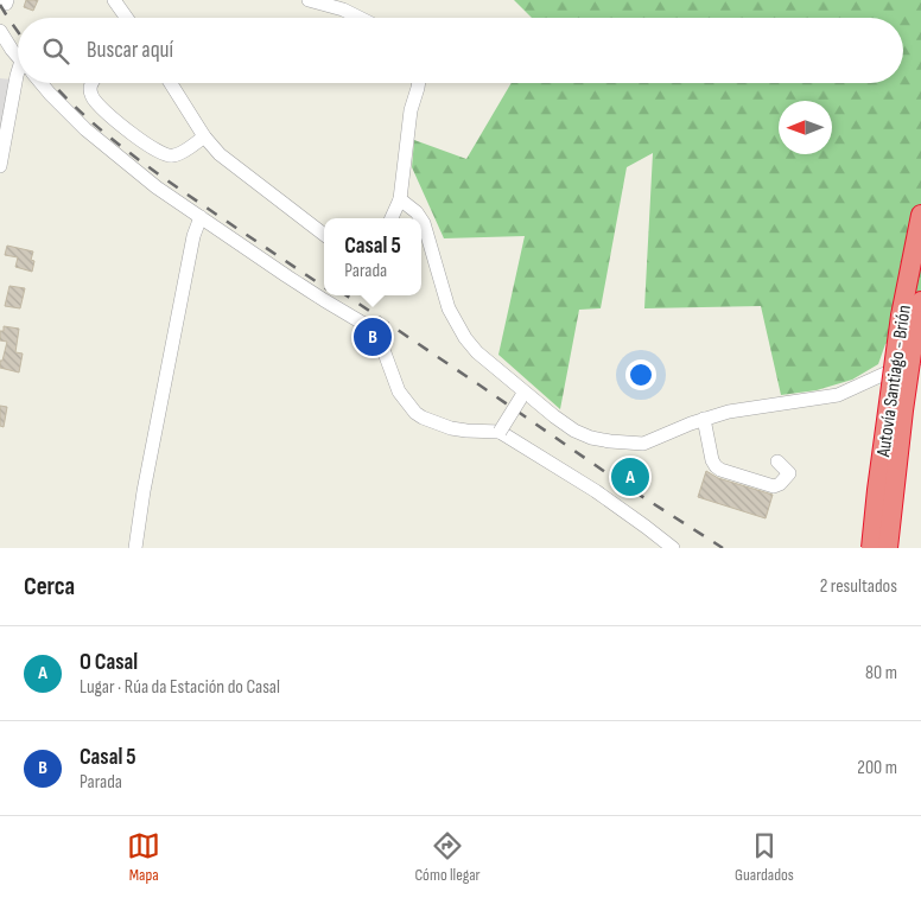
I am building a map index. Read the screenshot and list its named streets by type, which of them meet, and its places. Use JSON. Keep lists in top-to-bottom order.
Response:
{
  "streets": {
    "highway": ["Autovía Santiago - Brión"]
  },
  "north": "left",
  "page": {
    "search": "Buscar aquí",
    "popup": ["Casal 5", "Parada"],
    "pins": ["B", "A"],
    "heading": ["Cerca", "2 resultados"],
    "list": [
      {
        "mark": "A",
        "name": "O Casal",
        "note": "Lugar · Rúa da Estación do Casal",
        "value": "80 m"
      },
      {
        "mark": "B",
        "name": "Casal 5",
        "note": "Parada",
        "value": "200 m"
      }
    ],
    "nav": ["Mapa", "Cómo llegar", "Guardados"]
  }
}
